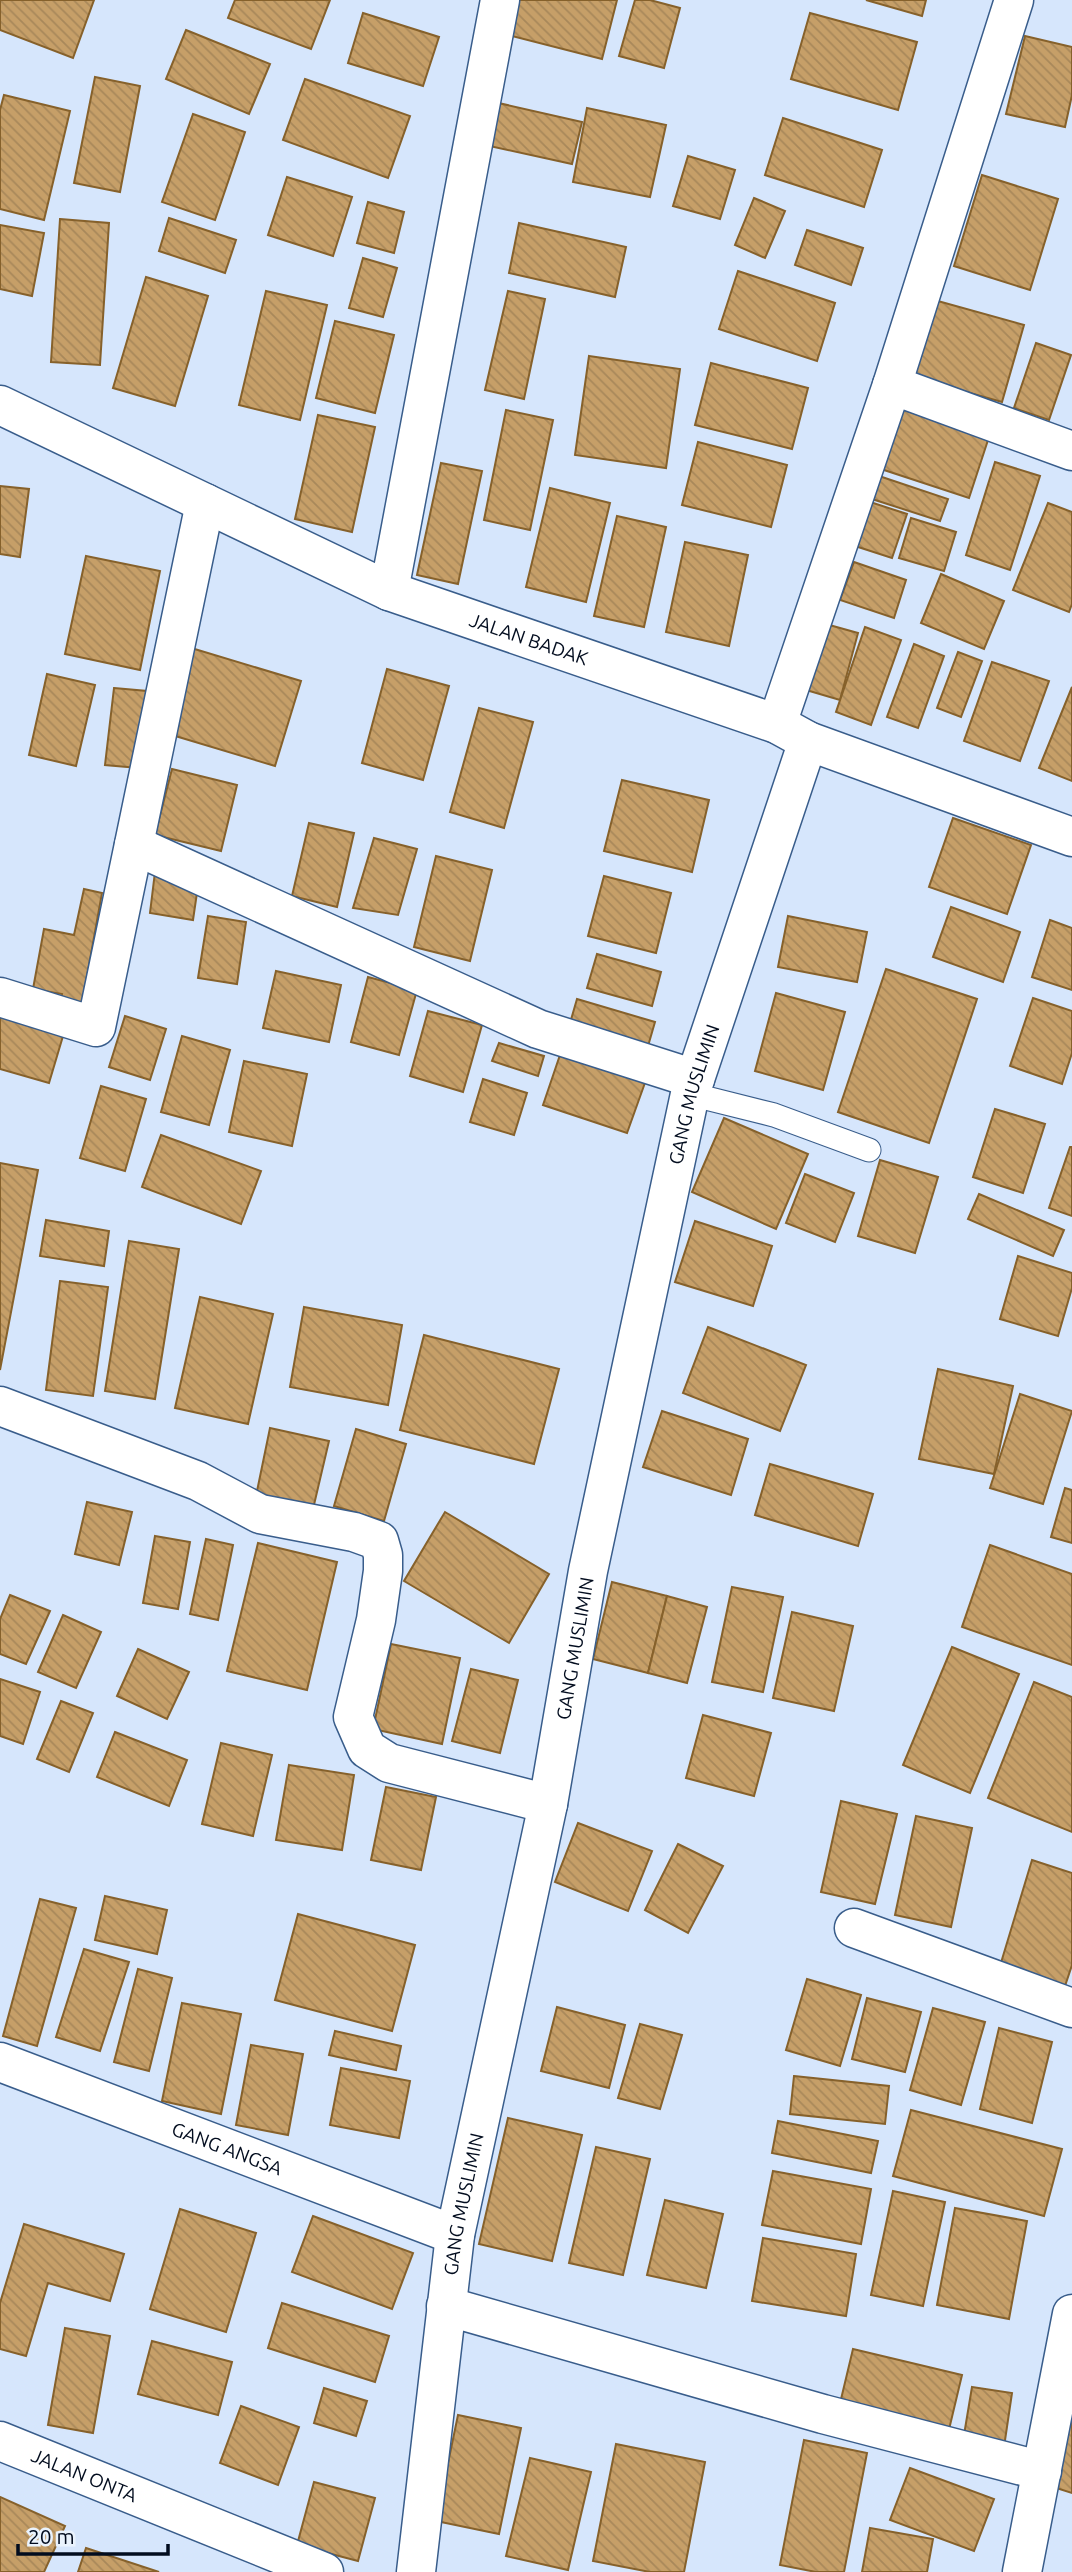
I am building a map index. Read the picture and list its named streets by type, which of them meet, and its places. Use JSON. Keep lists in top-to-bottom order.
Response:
{
  "streets": {
    "street": [
      "JALAN BADAK",
      "GANG MUSLIMIN",
      "GANG ANGSA",
      "JALAN ONTA"
    ]
  },
  "crossings": [
    ["JALAN BADAK", "GANG MUSLIMIN"],
    ["GANG MUSLIMIN", "GANG ANGSA"]
  ],
  "scale_bar": "20 m"
}
